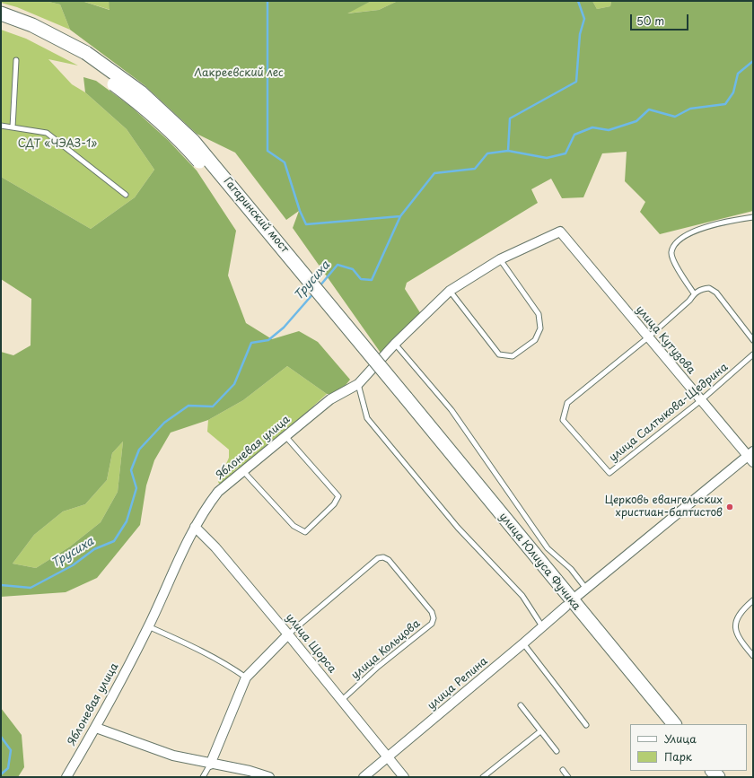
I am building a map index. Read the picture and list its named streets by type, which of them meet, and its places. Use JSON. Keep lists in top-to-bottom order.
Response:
{
  "streets": {
    "main road": ["Гагаринский мост", "улица Юлиуса Фучика"],
    "street": [
      "улица Кутузова",
      "Яблоневая улица",
      "улица Щорса",
      "улица Репина"
    ],
    "lane": ["улица Салтыкова-Щедрина", "улица Кольцова"]
  },
  "crossings": [
    ["Гагаринский мост", "улица Юлиуса Фучика"],
    ["улица Кутузова", "улица Салтыкова-Щедрина"],
    ["улица Кутузова", "Яблоневая улица"],
    ["улица Кутузова", "улица Репина"],
    ["Яблоневая улица", "улица Щорса"],
    ["улица Юлиуса Фучика", "улица Репина"],
    ["улица Щорса", "улица Кольцова"],
    ["улица Щорса", "улица Репина"]
  ],
  "water": ["Трусиха"],
  "parks": ["Лакреевский лес", "СДТ «ЧЭАЗ-1»"],
  "places": ["Церковь евангельских христиан-баптистов"],
  "legend": ["Улица", "Парк"],
  "scale_bar": "50 m"
}
